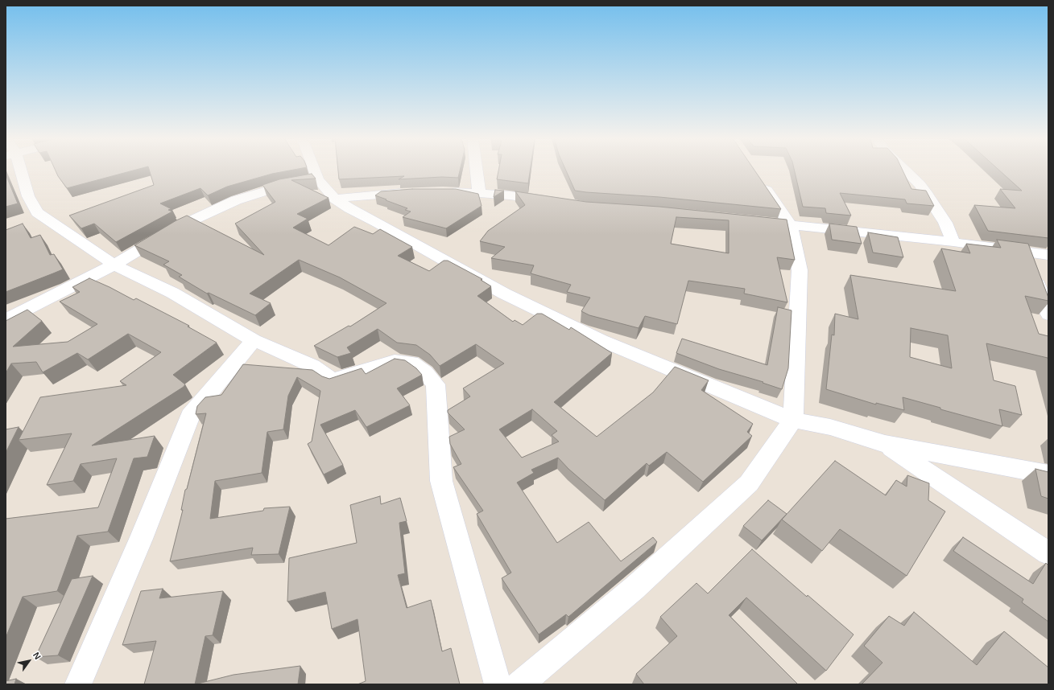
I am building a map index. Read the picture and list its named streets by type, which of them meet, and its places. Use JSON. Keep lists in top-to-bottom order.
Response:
{
  "north": "top right"
}
